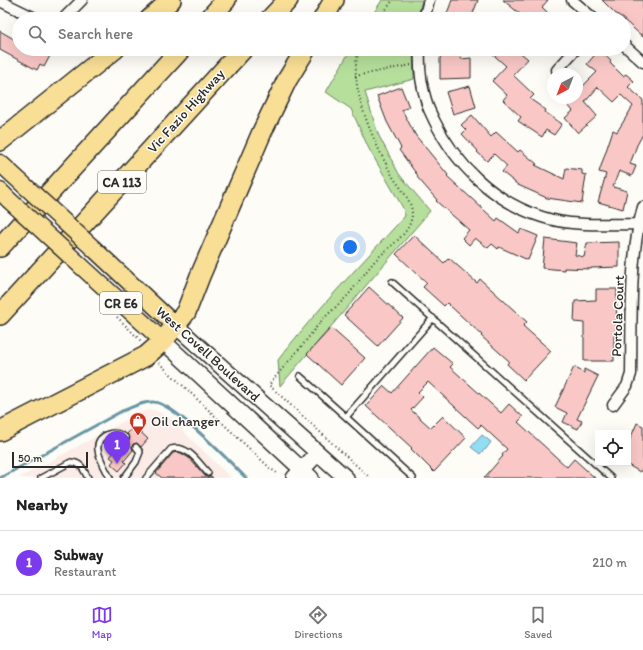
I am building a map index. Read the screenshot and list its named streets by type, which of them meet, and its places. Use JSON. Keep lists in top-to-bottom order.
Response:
{
  "streets": {
    "highway": ["Vic Fazio Highway", "CA 113"],
    "main road": ["CR E6", "West Covell Boulevard"],
    "street": ["Portola Court"]
  },
  "places": {
    "shop": ["Oil changer"]
  },
  "scale_bar": "50 m",
  "north": "bottom left",
  "page": {
    "search": "Search here",
    "pins": "1",
    "scale": "50 m",
    "heading": "Nearby",
    "list": [
      {
        "mark": "1",
        "name": "Subway",
        "note": "Restaurant",
        "value": "210 m"
      }
    ],
    "nav": ["Map", "Directions", "Saved"]
  }
}
